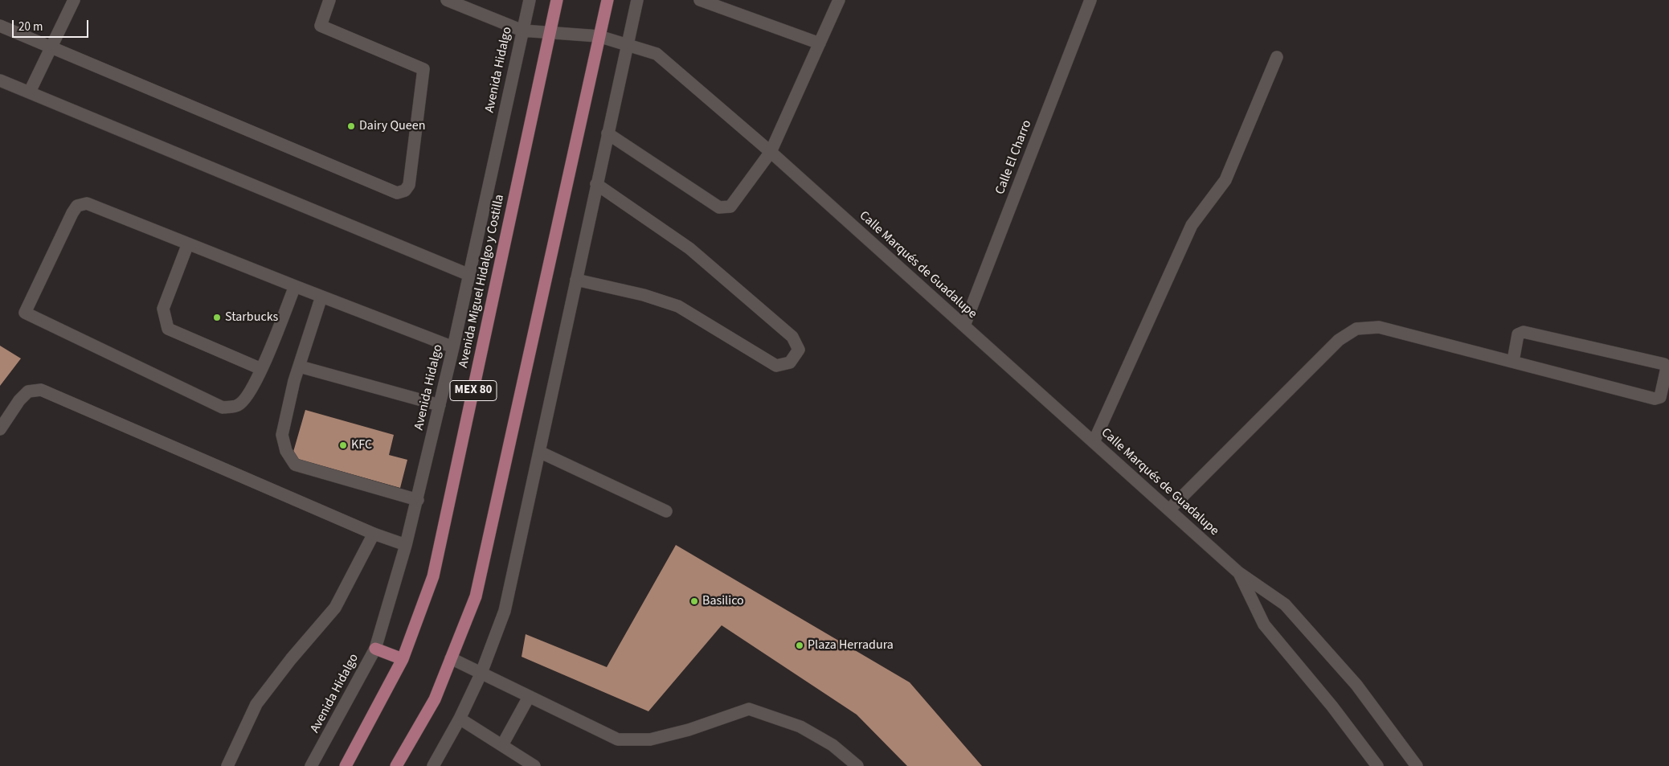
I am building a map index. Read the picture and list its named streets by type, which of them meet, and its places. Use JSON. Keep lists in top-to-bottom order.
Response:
{
  "streets": {
    "main road": ["Avenida Miguel Hidalgo y Costilla", "MEX 80"],
    "street": ["Avenida Hidalgo", "Calle El Charro", "Calle Marqués de Guadalupe"]
  },
  "crossings": [
    ["Avenida Hidalgo", "Calle Marqués de Guadalupe"],
    ["Calle El Charro", "Calle Marqués de Guadalupe"],
    ["Calle Marqués de Guadalupe", "Avenida Miguel Hidalgo y Costilla"]
  ],
  "places": [
    "Dairy Queen",
    "Starbucks",
    "KFC",
    "Basilico",
    "Plaza Herradura"
  ],
  "scale_bar": "20 m"
}
